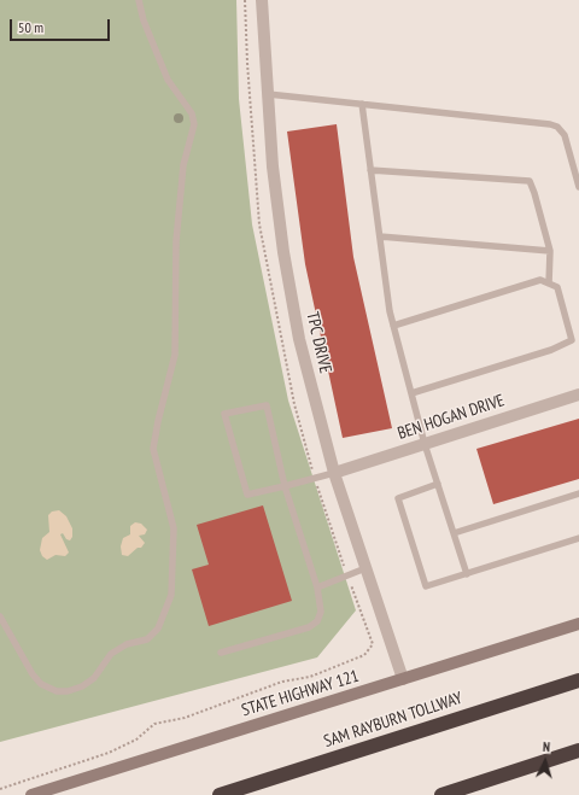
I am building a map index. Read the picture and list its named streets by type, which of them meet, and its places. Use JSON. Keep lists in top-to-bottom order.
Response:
{
  "streets": {
    "highway": ["SAM RAYBURN TOLLWAY"],
    "main road": ["STATE HIGHWAY 121"],
    "street": ["TPC DRIVE", "BEN HOGAN DRIVE"]
  },
  "crossings": [
    ["TPC DRIVE", "BEN HOGAN DRIVE"],
    ["TPC DRIVE", "STATE HIGHWAY 121"]
  ],
  "scale_bar": "50 m",
  "north": "top"
}
